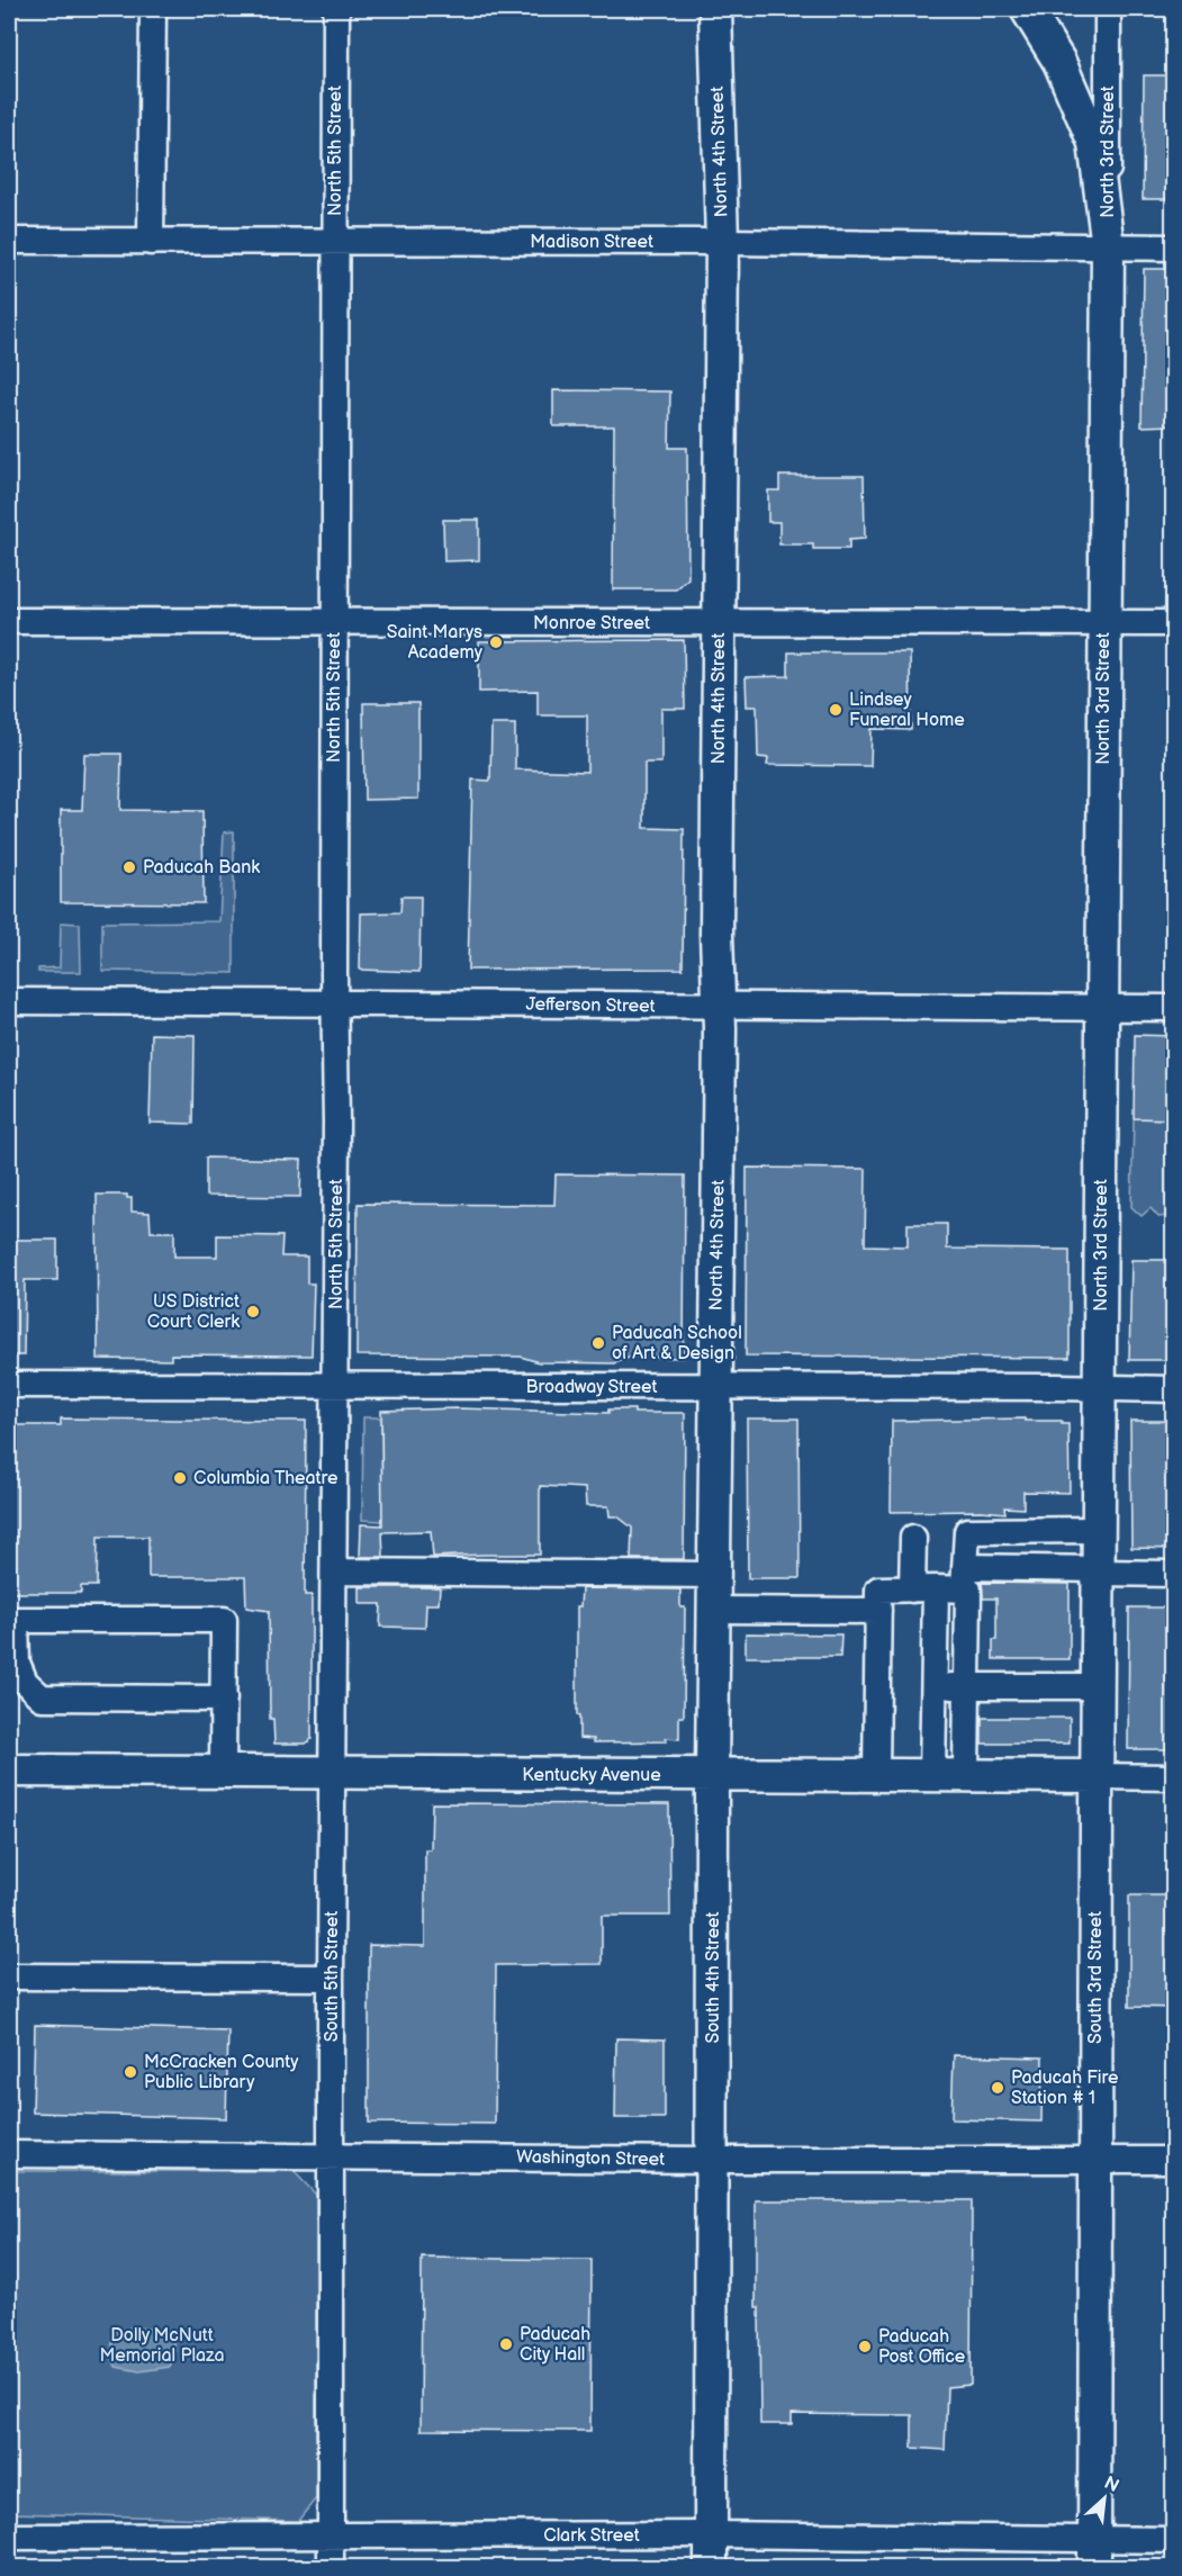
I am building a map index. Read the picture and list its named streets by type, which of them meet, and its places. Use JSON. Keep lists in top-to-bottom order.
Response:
{
  "streets": {
    "main road": [
      "North 4th Street",
      "North 3rd Street",
      "Kentucky Avenue",
      "South 4th Street",
      "South 3rd Street"
    ],
    "street": [
      "North 5th Street",
      "Madison Street",
      "Monroe Street",
      "Jefferson Street",
      "Broadway Street",
      "South 5th Street",
      "Washington Street",
      "Clark Street"
    ]
  },
  "crossings": [
    ["North 5th Street", "Madison Street"],
    ["North 5th Street", "Monroe Street"],
    ["North 5th Street", "Jefferson Street"],
    ["North 5th Street", "Broadway Street"],
    ["North 5th Street", "South 5th Street"],
    ["North 4th Street", "Madison Street"],
    ["North 4th Street", "Monroe Street"],
    ["North 4th Street", "Jefferson Street"],
    ["North 4th Street", "Broadway Street"],
    ["North 4th Street", "South 4th Street"],
    ["North 3rd Street", "Madison Street"],
    ["North 3rd Street", "Monroe Street"],
    ["North 3rd Street", "Jefferson Street"],
    ["North 3rd Street", "Broadway Street"],
    ["North 3rd Street", "South 3rd Street"],
    ["Broadway Street", "South 5th Street"],
    ["Broadway Street", "South 4th Street"],
    ["Broadway Street", "South 3rd Street"],
    ["Kentucky Avenue", "South 5th Street"],
    ["Kentucky Avenue", "South 4th Street"],
    ["Kentucky Avenue", "South 3rd Street"],
    ["South 5th Street", "Washington Street"],
    ["South 5th Street", "Clark Street"],
    ["South 4th Street", "Washington Street"],
    ["South 4th Street", "Clark Street"],
    ["South 3rd Street", "Washington Street"],
    ["South 3rd Street", "Clark Street"]
  ],
  "parks": ["Dolly McNutt Memorial Plaza"],
  "places": [
    "Saint Marys Academy",
    "Lindsey Funeral Home",
    "Paducah Bank",
    "US District Court Clerk",
    "Paducah School of Art & Design",
    "Columbia Theatre",
    "McCracken County Public Library",
    "Paducah Fire Station # 1",
    "Paducah City Hall",
    "Paducah Post Office"
  ],
  "north": "top right"
}
